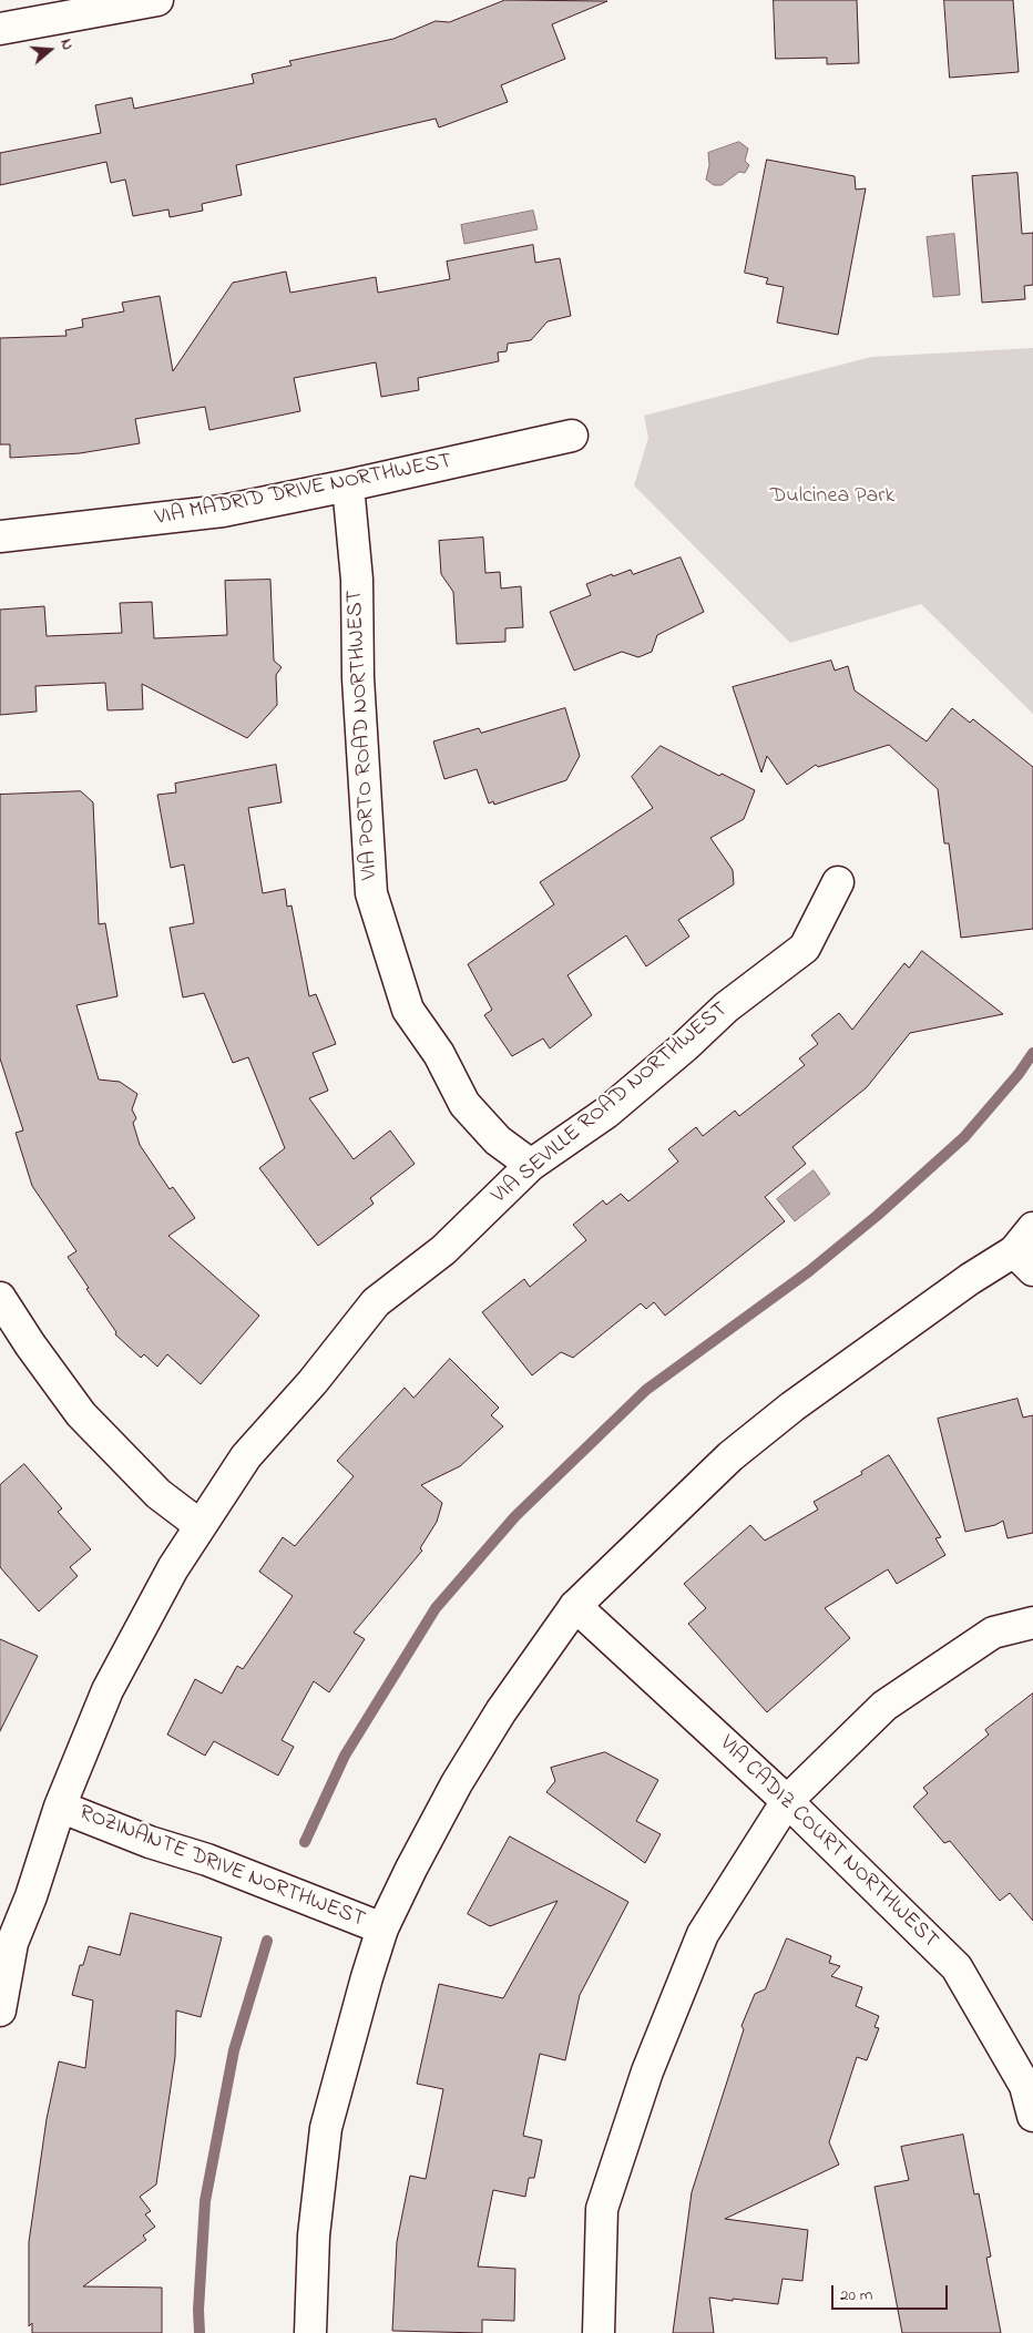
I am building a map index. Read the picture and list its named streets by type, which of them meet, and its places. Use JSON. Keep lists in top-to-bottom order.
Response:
{
  "streets": {
    "street": [
      "VIA MADRID DRIVE NORTHWEST",
      "VIA PORTO ROAD NORTHWEST",
      "VIA SEVILLE ROAD NORTHWEST",
      "VIA CADIZ COURT NORTHWEST",
      "ROZINANTE DRIVE NORTHWEST"
    ]
  },
  "crossings": [
    ["VIA MADRID DRIVE NORTHWEST", "VIA PORTO ROAD NORTHWEST"],
    ["VIA PORTO ROAD NORTHWEST", "VIA SEVILLE ROAD NORTHWEST"],
    ["VIA SEVILLE ROAD NORTHWEST", "ROZINANTE DRIVE NORTHWEST"]
  ],
  "parks": ["Dulcinea Park"],
  "scale_bar": "20 m",
  "north": "right"
}
